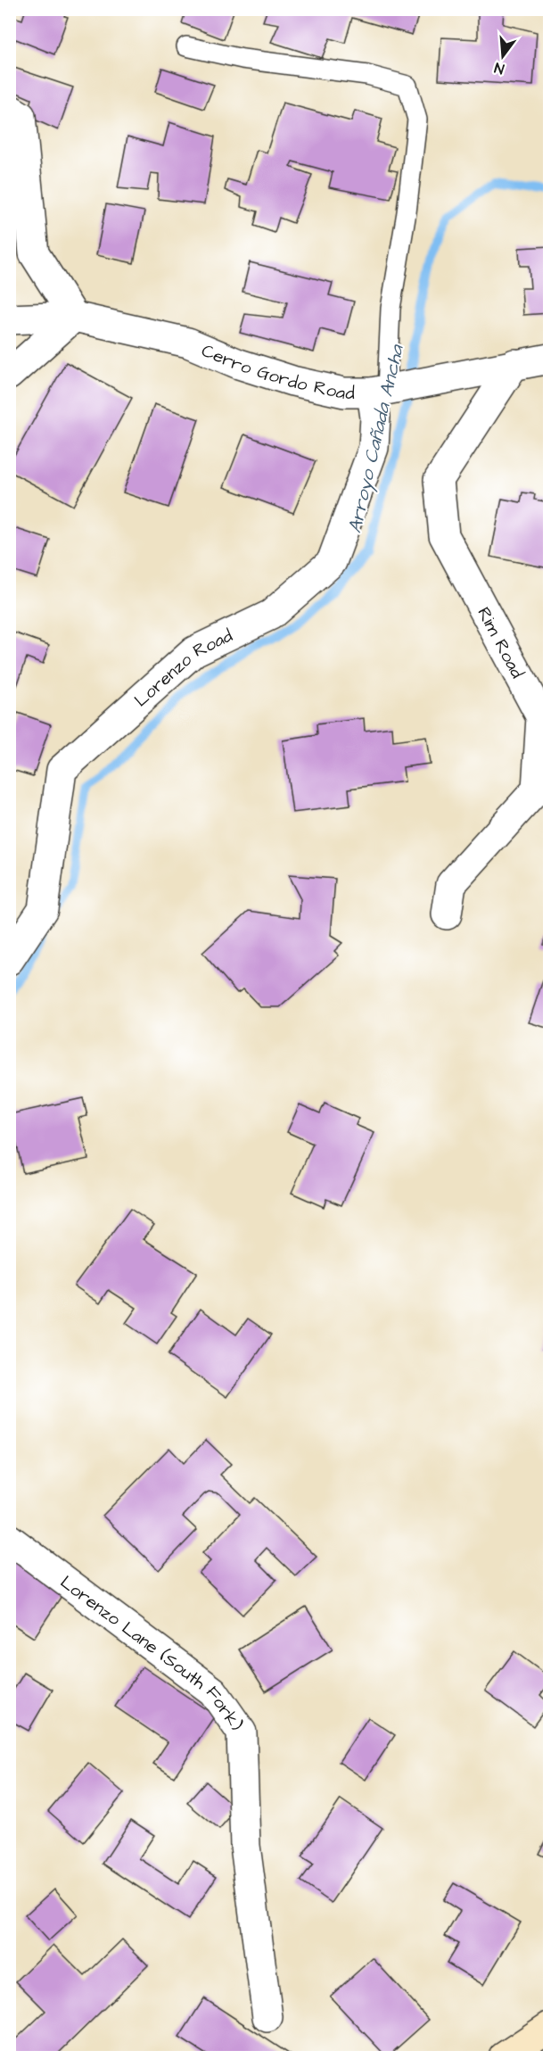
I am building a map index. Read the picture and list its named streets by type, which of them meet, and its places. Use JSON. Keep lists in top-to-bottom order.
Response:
{
  "streets": {
    "street": [
      "Cerro Gordo Road",
      "Rim Road",
      "Lorenzo Road",
      "Lorenzo Lane (South Fork)"
    ]
  },
  "crossings": [
    ["Cerro Gordo Road", "Rim Road"],
    ["Cerro Gordo Road", "Lorenzo Road"]
  ],
  "water": ["Arroyo Cañada Ancha"],
  "north": "bottom"
}
